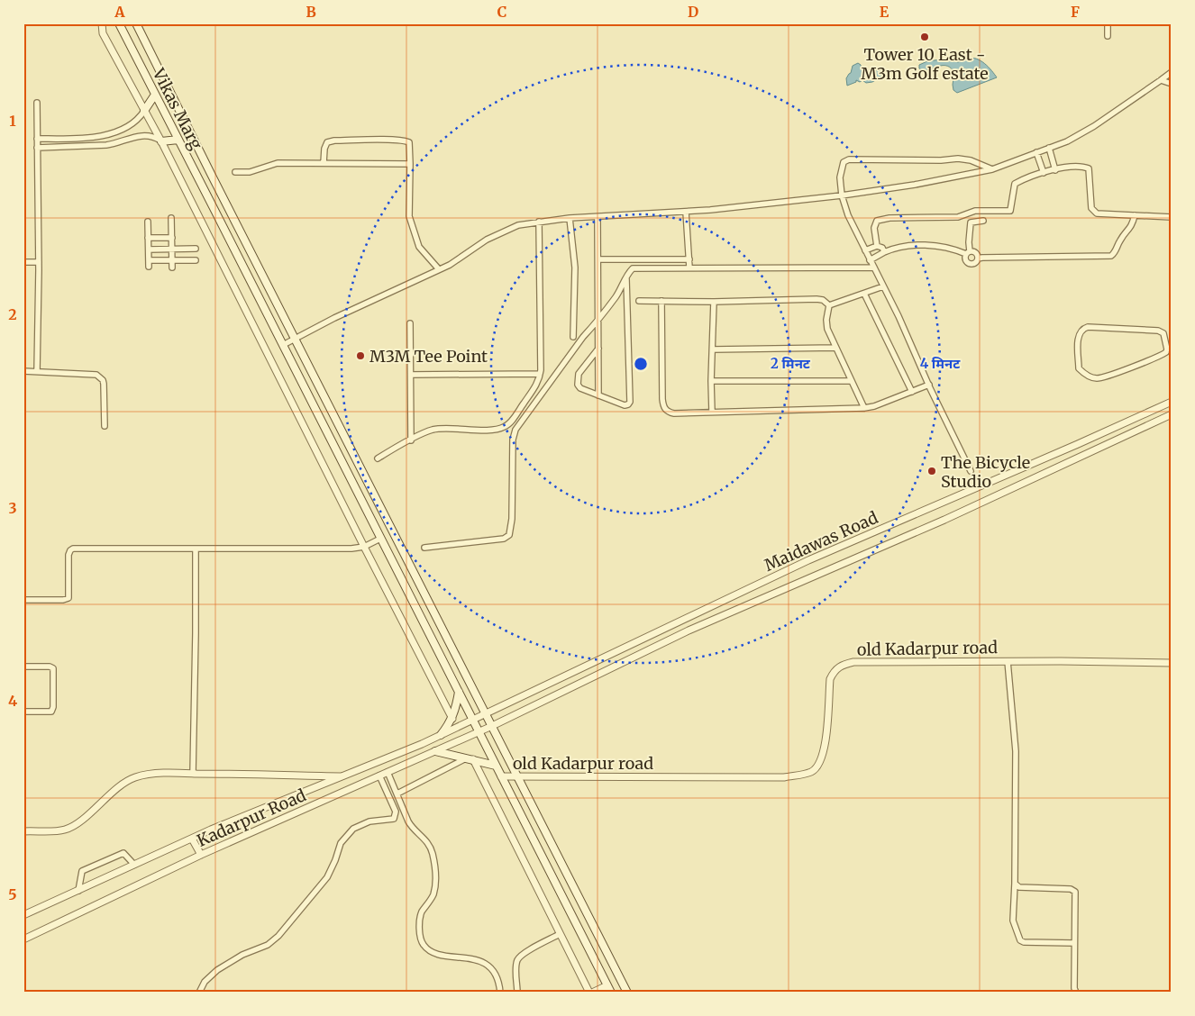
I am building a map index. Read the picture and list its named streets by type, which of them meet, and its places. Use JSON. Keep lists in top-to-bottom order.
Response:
{
  "streets": {
    "main road": ["Vikas Marg"],
    "street": ["Maidawas Road", "old Kadarpur road", "Kadarpur Road"]
  },
  "crossings": [
    ["Vikas Marg", "old Kadarpur road"],
    ["Vikas Marg", "Kadarpur Road"],
    ["Maidawas Road", "Kadarpur Road"]
  ],
  "places": ["Tower 10 East - M3m Golf estate", "M3M Tee Point", "The Bicycle Studio"],
  "grid": {
    "columns": [
      "A",
      "B",
      "C",
      "D",
      "E",
      "F"
    ],
    "rows": [
      "1",
      "2",
      "3",
      "4",
      "5"
    ]
  },
  "rings": ["2 मिनट", "4 मिनट"]
}
